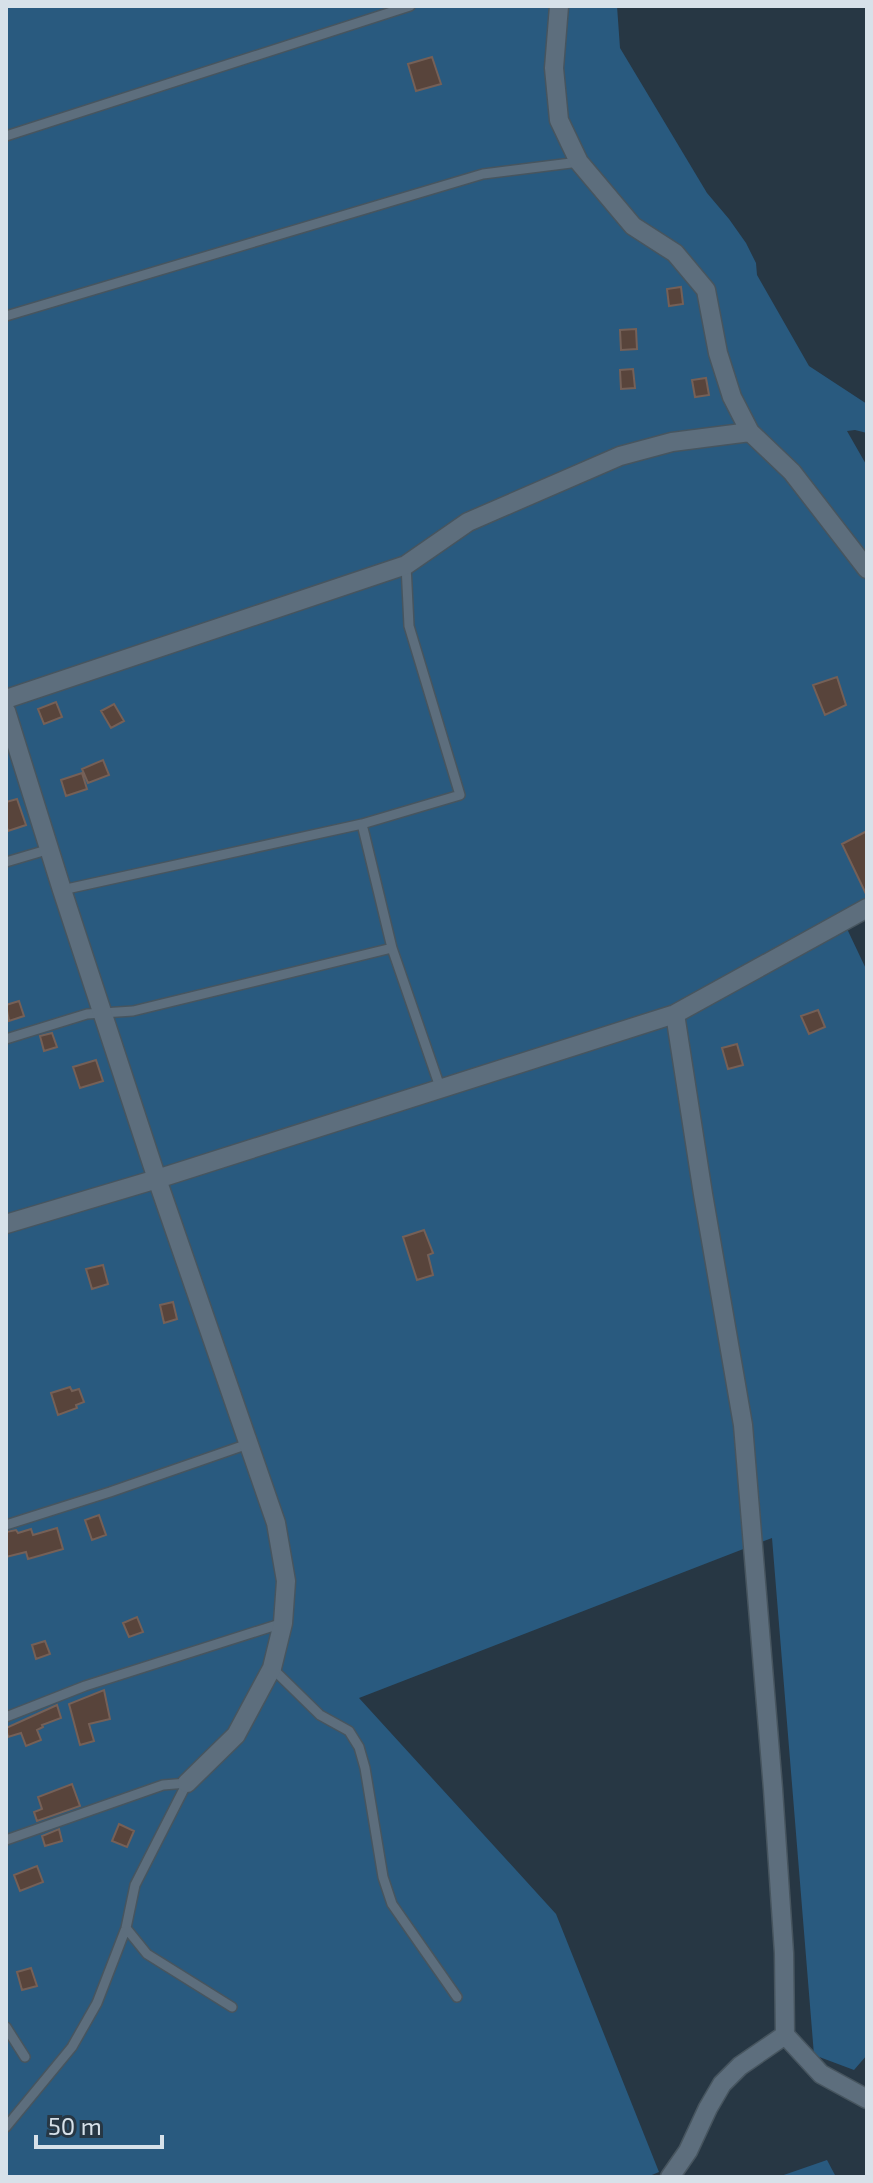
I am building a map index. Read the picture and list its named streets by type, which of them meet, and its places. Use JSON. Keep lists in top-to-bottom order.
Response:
{
  "scale_bar": "50 m"
}
